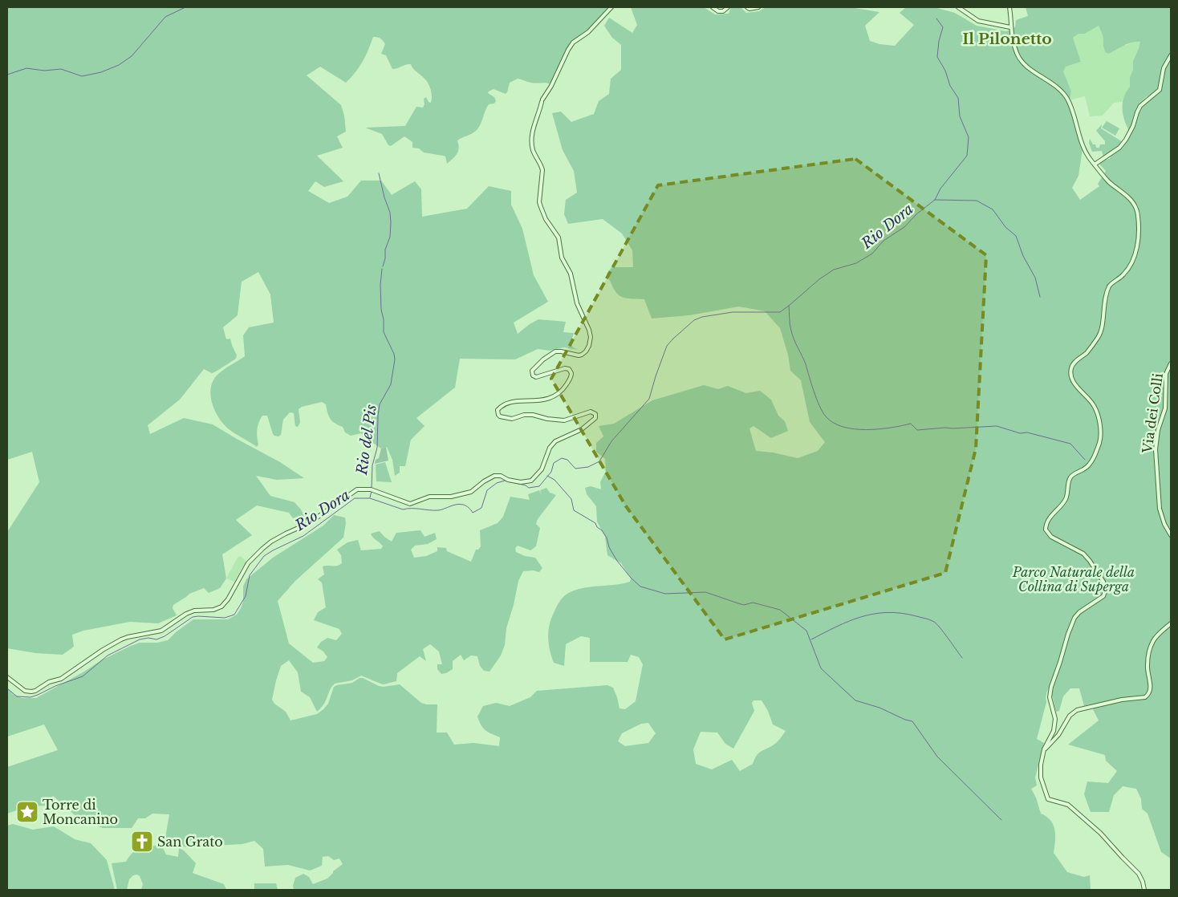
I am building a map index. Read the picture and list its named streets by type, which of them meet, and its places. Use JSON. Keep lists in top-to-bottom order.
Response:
{
  "streets": {
    "street": ["Via dei Colli"]
  },
  "districts": ["Il Pilonetto"],
  "water": ["Rio Dora", "Rio del Pis"],
  "parks": ["Parco Naturale della Collina di Superga"],
  "places": {
    "place": ["Torre di Moncanino"],
    "church": ["San Grato"]
  }
}
